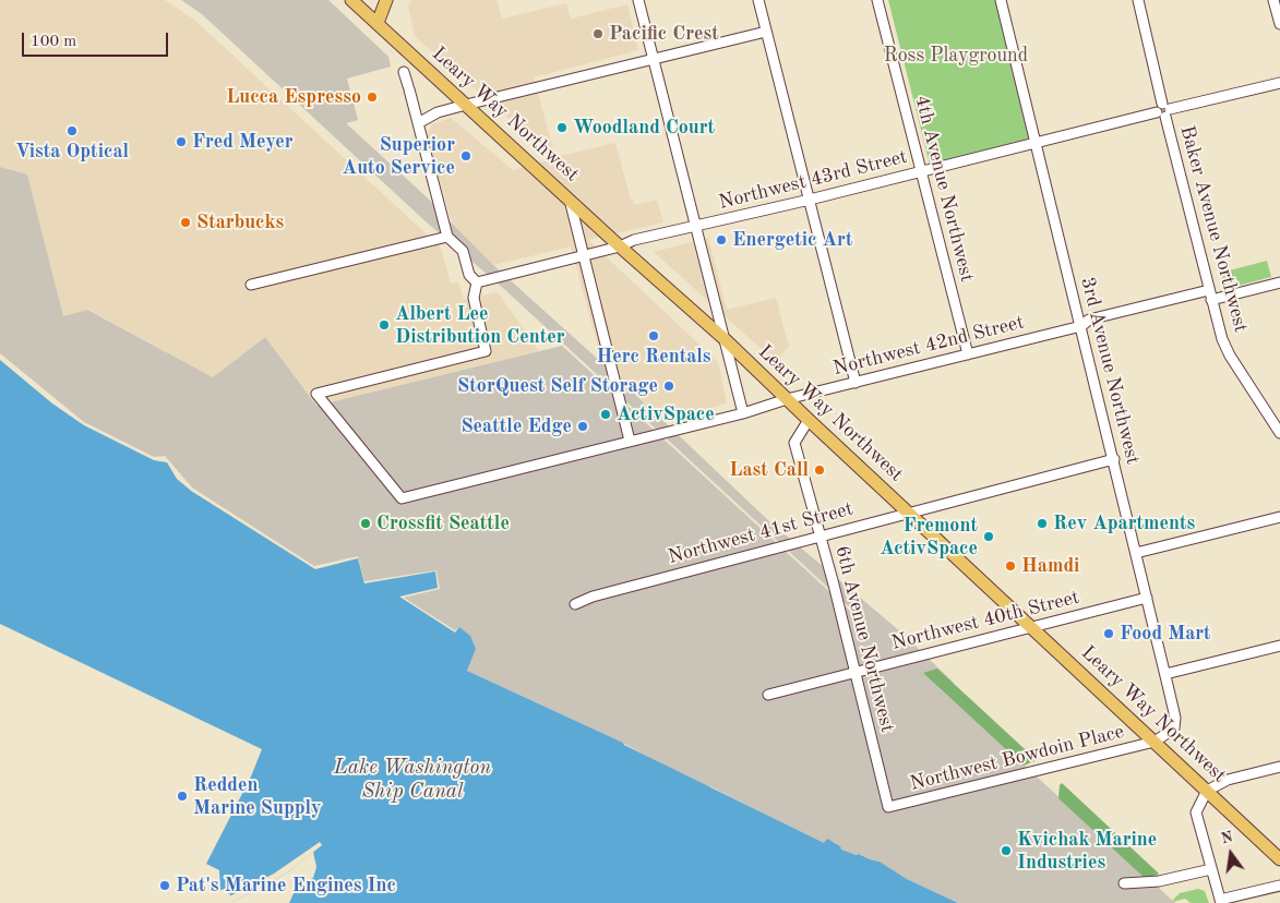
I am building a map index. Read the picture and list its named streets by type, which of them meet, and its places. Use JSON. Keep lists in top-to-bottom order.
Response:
{
  "streets": {
    "main road": ["Leary Way Northwest"],
    "street": [
      "Northwest 43rd Street",
      "4th Avenue Northwest",
      "Baker Avenue Northwest",
      "Northwest 42nd Street",
      "3rd Avenue Northwest",
      "Northwest 41st Street",
      "Northwest 40th Street",
      "6th Avenue Northwest",
      "Northwest Bowdoin Place"
    ]
  },
  "crossings": [
    ["Leary Way Northwest", "Northwest 43rd Street"],
    ["Leary Way Northwest", "Northwest 42nd Street"],
    ["Leary Way Northwest", "3rd Avenue Northwest"],
    ["Leary Way Northwest", "Northwest 41st Street"],
    ["Leary Way Northwest", "Northwest 40th Street"],
    ["Leary Way Northwest", "6th Avenue Northwest"],
    ["Leary Way Northwest", "Northwest Bowdoin Place"],
    ["Northwest 43rd Street", "4th Avenue Northwest"],
    ["Northwest 43rd Street", "Baker Avenue Northwest"],
    ["Northwest 43rd Street", "Northwest 42nd Street"],
    ["Northwest 43rd Street", "3rd Avenue Northwest"],
    ["4th Avenue Northwest", "Northwest 42nd Street"],
    ["Baker Avenue Northwest", "Northwest 42nd Street"],
    ["Northwest 42nd Street", "3rd Avenue Northwest"],
    ["3rd Avenue Northwest", "Northwest 41st Street"],
    ["3rd Avenue Northwest", "Northwest 40th Street"],
    ["3rd Avenue Northwest", "Northwest Bowdoin Place"],
    ["Northwest 41st Street", "6th Avenue Northwest"],
    ["Northwest 40th Street", "6th Avenue Northwest"],
    ["6th Avenue Northwest", "Northwest Bowdoin Place"]
  ],
  "water": ["Lake Washington Ship Canal"],
  "parks": ["Ross Playground"],
  "places": [
    "Pacific Crest",
    "Lucca Espresso",
    "Woodland Court",
    "Vista Optical",
    "Fred Meyer",
    "Superior Auto Service",
    "Starbucks",
    "Energetic Art",
    "Albert Lee Distribution Center",
    "Herc Rentals",
    "StorQuest Self Storage",
    "ActivSpace",
    "Seattle Edge",
    "Last Call",
    "Crossfit Seattle",
    "Rev Apartments",
    "Fremont ActivSpace",
    "Hamdi",
    "Food Mart",
    "Redden Marine Supply",
    "Kvichak Marine Industries",
    "Pat's Marine Engines Inc"
  ],
  "scale_bar": "100 m",
  "north": "top"
}
